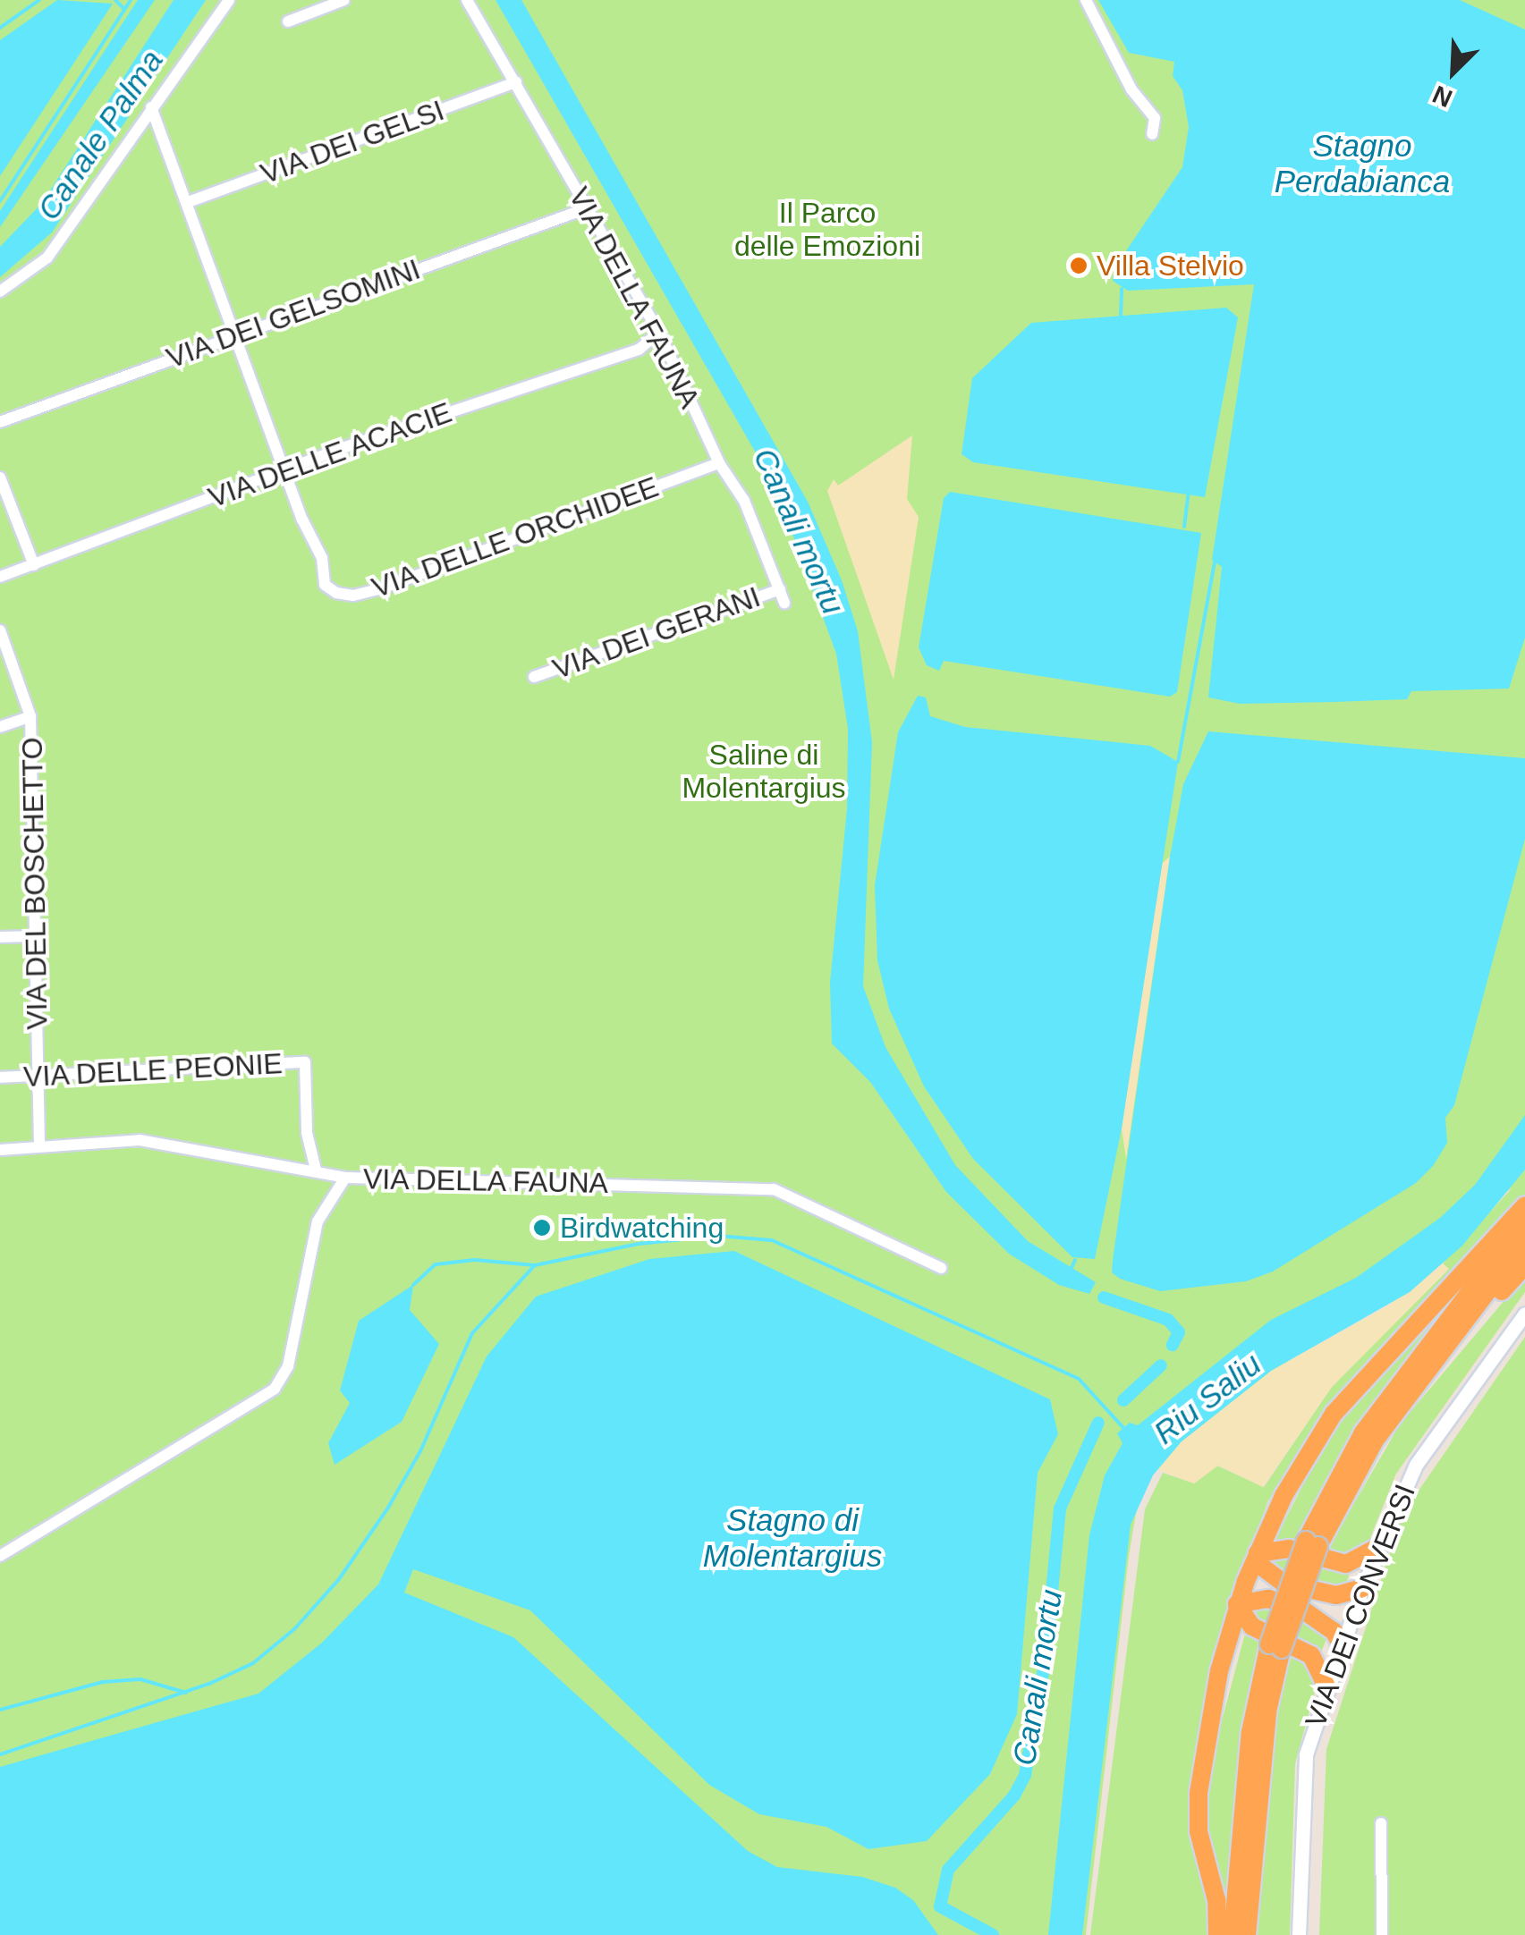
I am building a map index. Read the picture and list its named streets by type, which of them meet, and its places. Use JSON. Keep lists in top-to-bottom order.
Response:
{
  "streets": {
    "street": [
      "VIA DEI GELSI",
      "VIA DELLA FAUNA",
      "VIA DEI GELSOMINI",
      "VIA DELLE ACACIE",
      "VIA DELLE ORCHIDEE",
      "VIA DEI GERANI",
      "VIA DEL BOSCHETTO",
      "VIA DELLE PEONIE",
      "VIA DEI CONVERSI"
    ]
  },
  "crossings": [
    ["VIA DEI GELSI", "VIA DELLA FAUNA"],
    ["VIA DELLA FAUNA", "VIA DEI GELSOMINI"],
    ["VIA DELLA FAUNA", "VIA DELLE ACACIE"],
    ["VIA DELLA FAUNA", "VIA DELLE ORCHIDEE"],
    ["VIA DELLA FAUNA", "VIA DEI GERANI"],
    ["VIA DELLE ACACIE", "VIA DELLE ORCHIDEE"],
    ["VIA DEL BOSCHETTO", "VIA DELLE PEONIE"]
  ],
  "water": [
    "Canale Palma",
    "Stagno Perdabianca",
    "Canali mortu",
    "Riu Saliu",
    "Stagno di Molentargius"
  ],
  "parks": ["Il Parco delle Emozioni", "Saline di Molentargius"],
  "places": ["Villa Stelvio", "Birdwatching"],
  "north": "bottom left"
}
